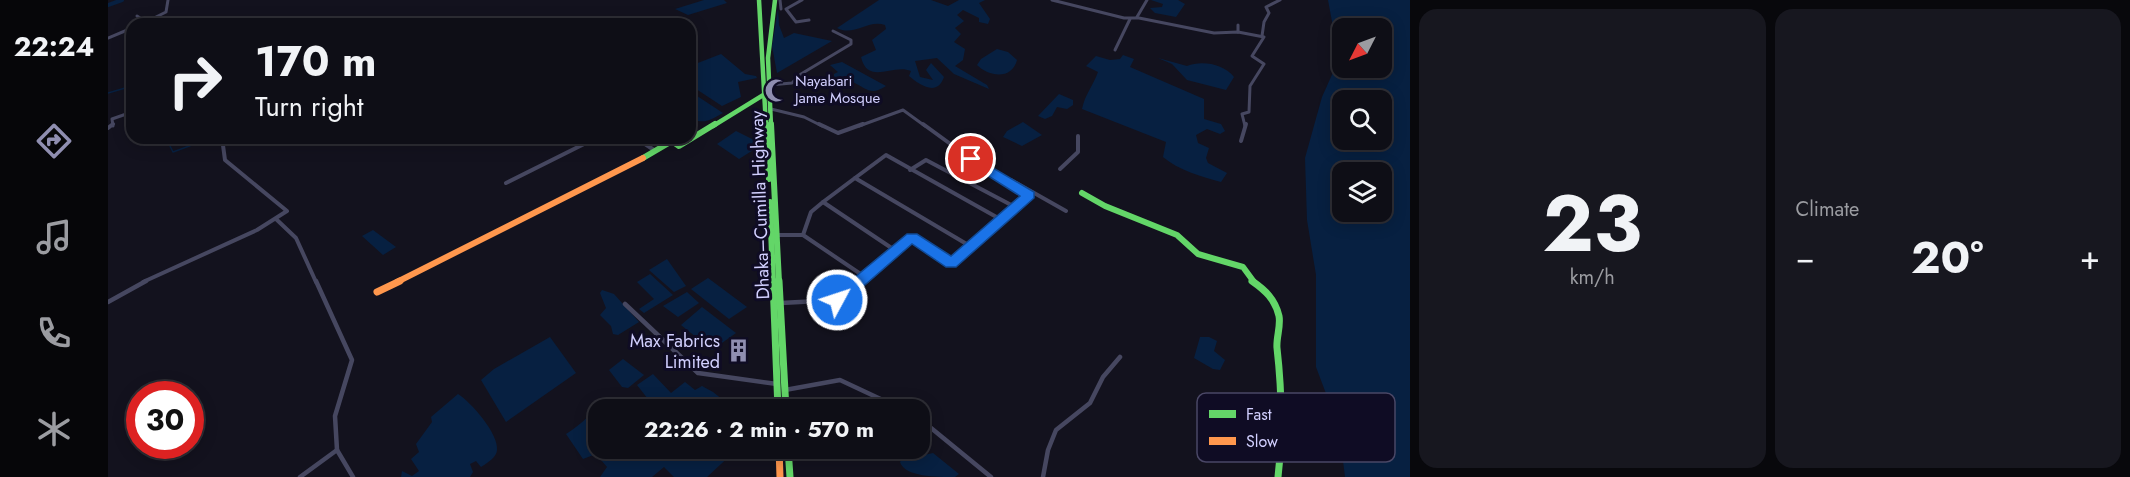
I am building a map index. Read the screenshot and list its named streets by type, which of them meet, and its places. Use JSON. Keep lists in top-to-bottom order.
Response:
{
  "streets": {
    "main road": ["Dhaka–Cumilla Highway"]
  },
  "places": {
    "mosque": ["Nayabari Jame Mosque"],
    "building": ["Max Fabrics Limited"]
  },
  "legend": ["Fast", "Slow"],
  "north": "bottom left",
  "page": {
    "tabs": "22:24",
    "tile": [
      ["23", "km/h"],
      "Climate"
    ],
    "turn": ["170 m", "Turn right"],
    "heat": ["−", "20°", "+"],
    "limit": "30",
    "trip": "22:26 · 2 min · 570 m"
  }
}
